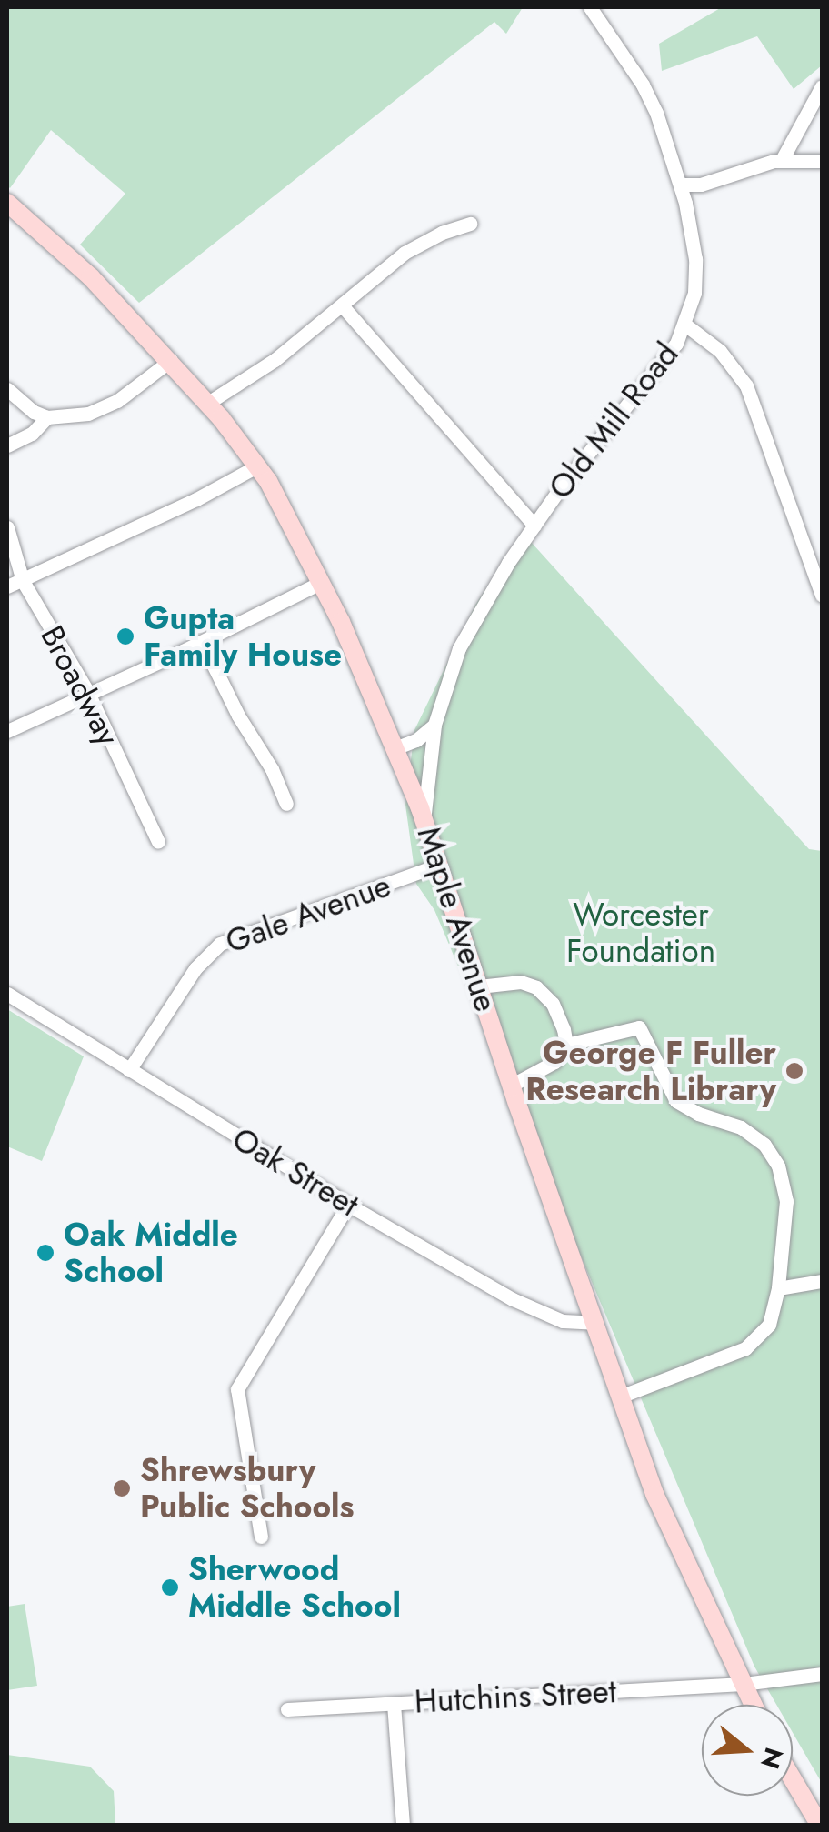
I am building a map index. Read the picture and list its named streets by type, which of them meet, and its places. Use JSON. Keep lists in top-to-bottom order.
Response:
{
  "streets": {
    "main road": ["Maple Avenue"],
    "street": [
      "Old Mill Road",
      "Broadway",
      "Gale Avenue",
      "Oak Street",
      "Hutchins Street"
    ]
  },
  "crossings": [
    ["Old Mill Road", "Maple Avenue"],
    ["Gale Avenue", "Maple Avenue"],
    ["Gale Avenue", "Oak Street"],
    ["Maple Avenue", "Oak Street"],
    ["Maple Avenue", "Hutchins Street"]
  ],
  "parks": ["Worcester Foundation"],
  "places": [
    "Gupta Family House",
    "George F Fuller Research Library",
    "Oak Middle School",
    "Shrewsbury Public Schools",
    "Sherwood Middle School"
  ],
  "north": "right"
}
